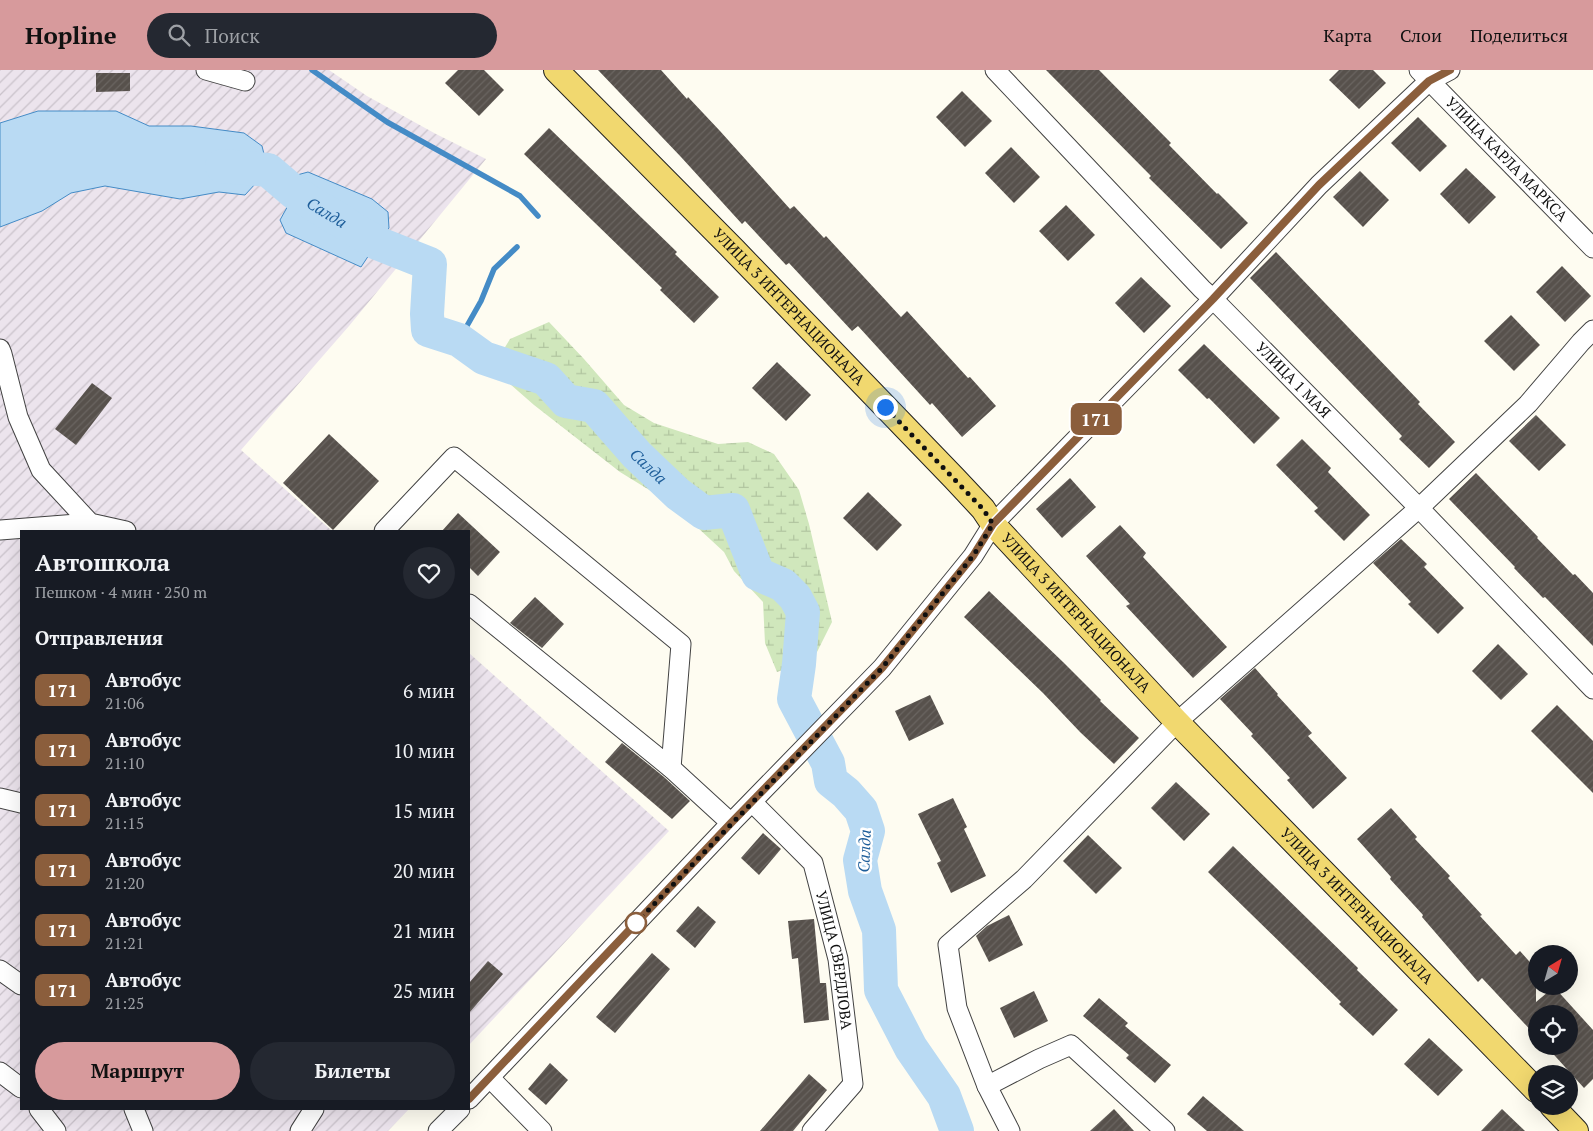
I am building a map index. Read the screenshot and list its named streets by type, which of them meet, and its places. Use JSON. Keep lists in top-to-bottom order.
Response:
{
  "streets": {
    "main road": ["УЛИЦА 3 ИНТЕРНАЦИОНАЛА"],
    "street": ["УЛИЦА КАРЛА МАРКСА", "УЛИЦА 1 МАЯ", "УЛИЦА СВЕРДЛОВА"]
  },
  "water": ["Салда"],
  "lines": ["bus line 171"],
  "north": "top right",
  "page": {
    "header": "Hopline",
    "search": "Поиск",
    "nav": ["Карта", "Слои", "Поделиться"],
    "on_map": "171",
    "heading": [
      ["Автошкола", "Пешком · 4 мин · 250 m"],
      "Отправления"
    ],
    "list": [
      {
        "mark": "171",
        "name": "Автобус",
        "note": "21:06",
        "value": "6 мин"
      },
      {
        "mark": "171",
        "name": "Автобус",
        "note": "21:10",
        "value": "10 мин"
      },
      {
        "mark": "171",
        "name": "Автобус",
        "note": "21:15",
        "value": "15 мин"
      },
      {
        "mark": "171",
        "name": "Автобус",
        "note": "21:20",
        "value": "20 мин"
      },
      {
        "mark": "171",
        "name": "Автобус",
        "note": "21:21",
        "value": "21 мин"
      },
      {
        "mark": "171",
        "name": "Автобус",
        "note": "21:25",
        "value": "25 мин"
      }
    ],
    "buttons": ["Маршрут", "Билеты"]
  }
}
